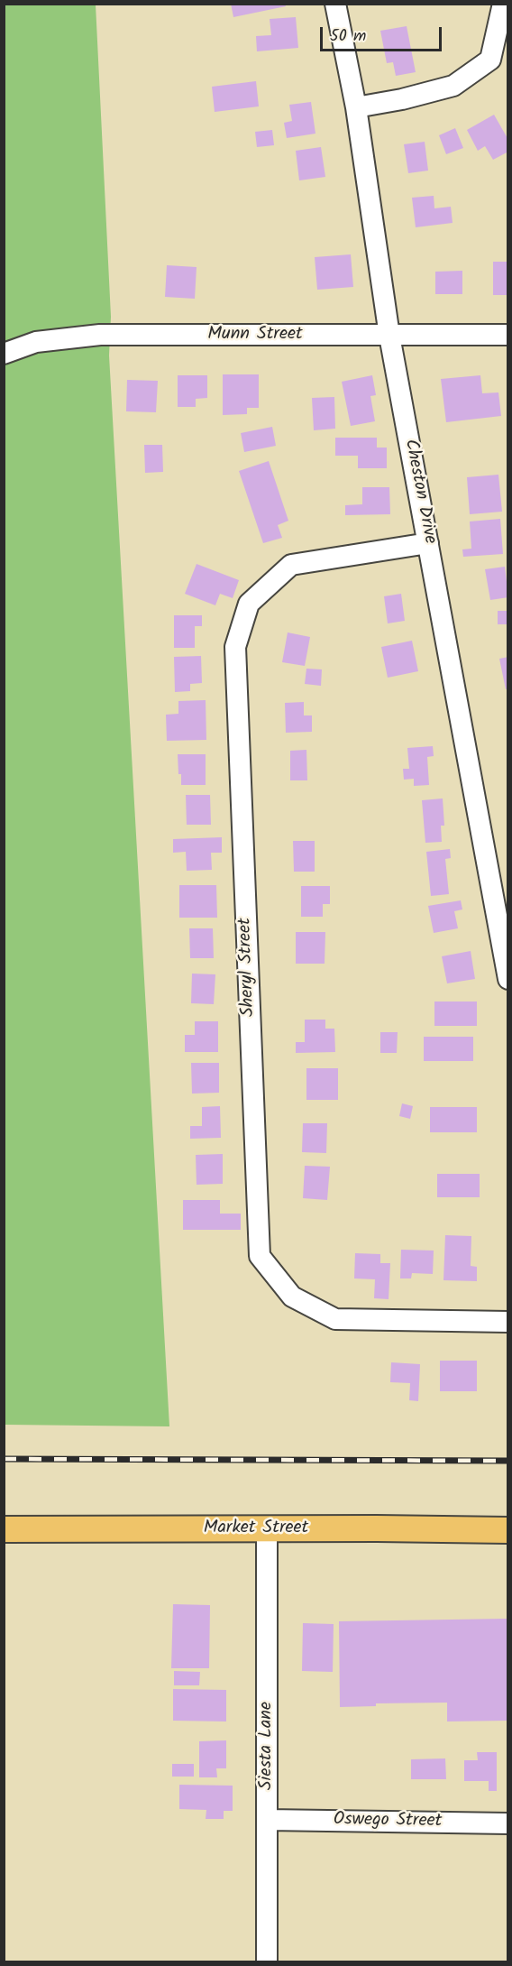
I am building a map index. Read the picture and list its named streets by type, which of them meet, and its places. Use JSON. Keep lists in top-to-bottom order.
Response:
{
  "streets": {
    "main road": ["Market Street"],
    "street": [
      "Munn Street",
      "Cheston Drive",
      "Sheryl Street",
      "Siesta Lane",
      "Oswego Street"
    ]
  },
  "crossings": [
    ["Munn Street", "Cheston Drive"],
    ["Cheston Drive", "Sheryl Street"],
    ["Market Street", "Siesta Lane"],
    ["Siesta Lane", "Oswego Street"]
  ],
  "scale_bar": "50 m"
}
